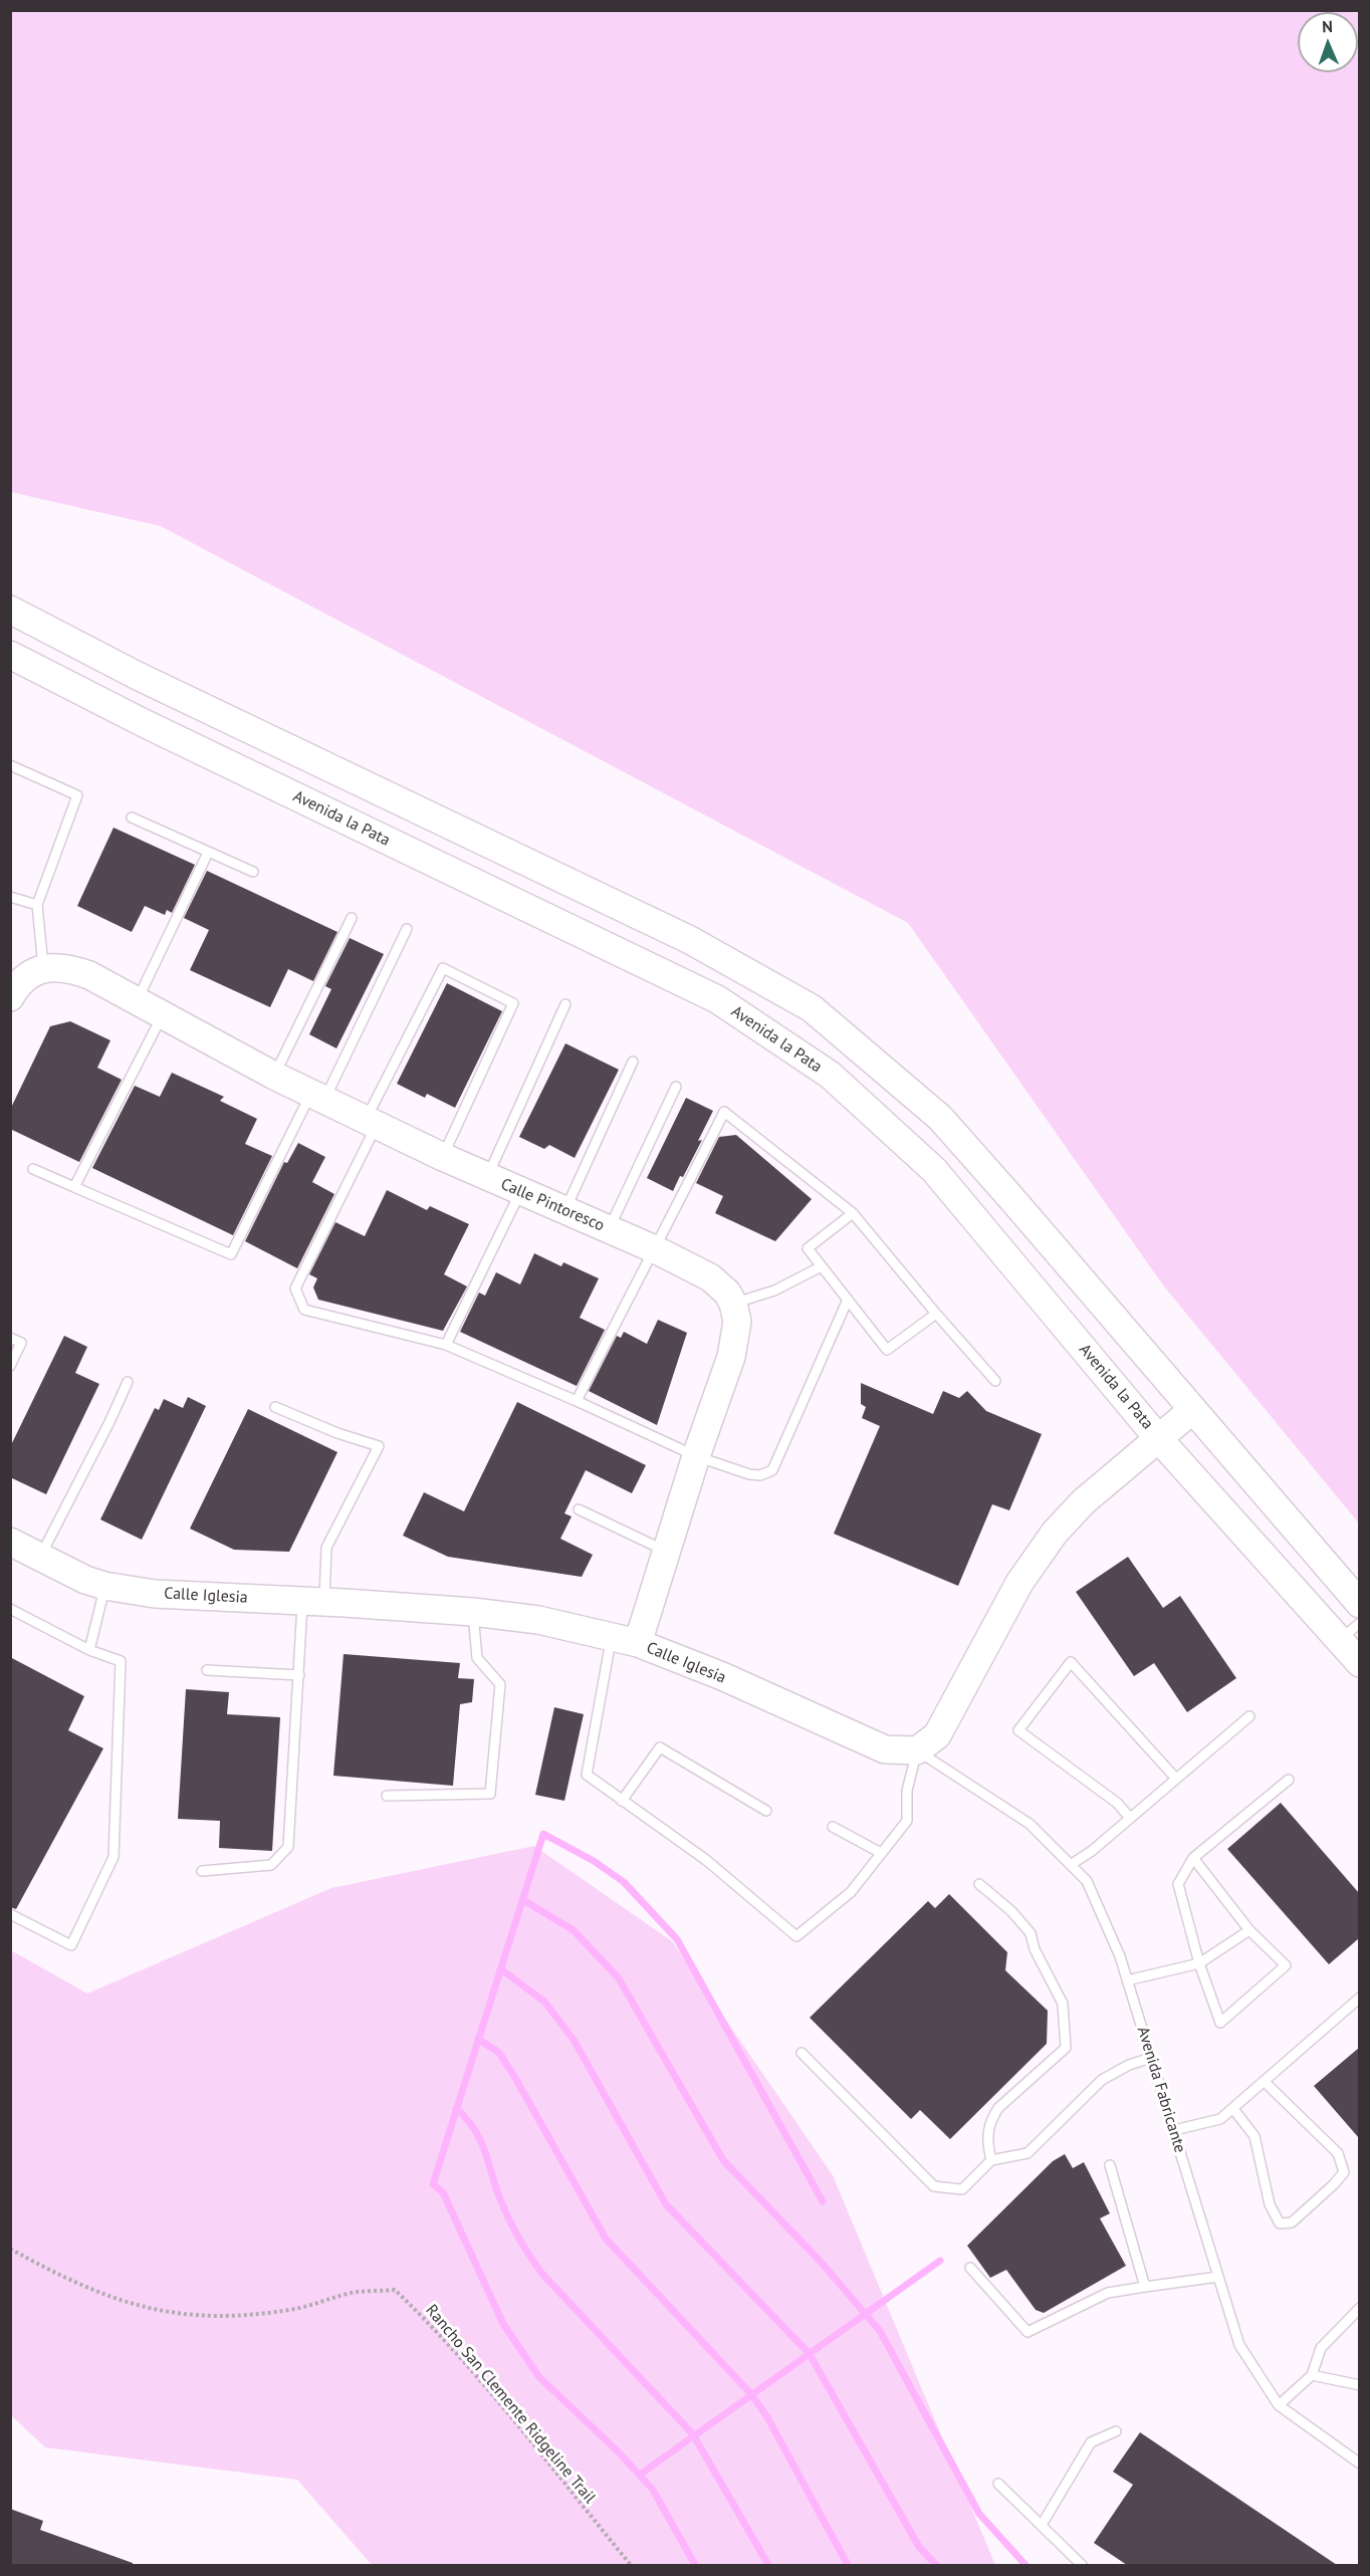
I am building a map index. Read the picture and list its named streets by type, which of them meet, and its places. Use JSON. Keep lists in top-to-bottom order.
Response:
{
  "streets": {
    "main road": ["Avenida la Pata", "Calle Pintoresco", "Calle Iglesia"],
    "lane": ["Avenida Fabricante"],
    "path": ["Rancho San Clemente Ridgeline Trail"]
  },
  "crossings": [
    ["Calle Iglesia", "Avenida Fabricante"]
  ],
  "north": "top"
}
